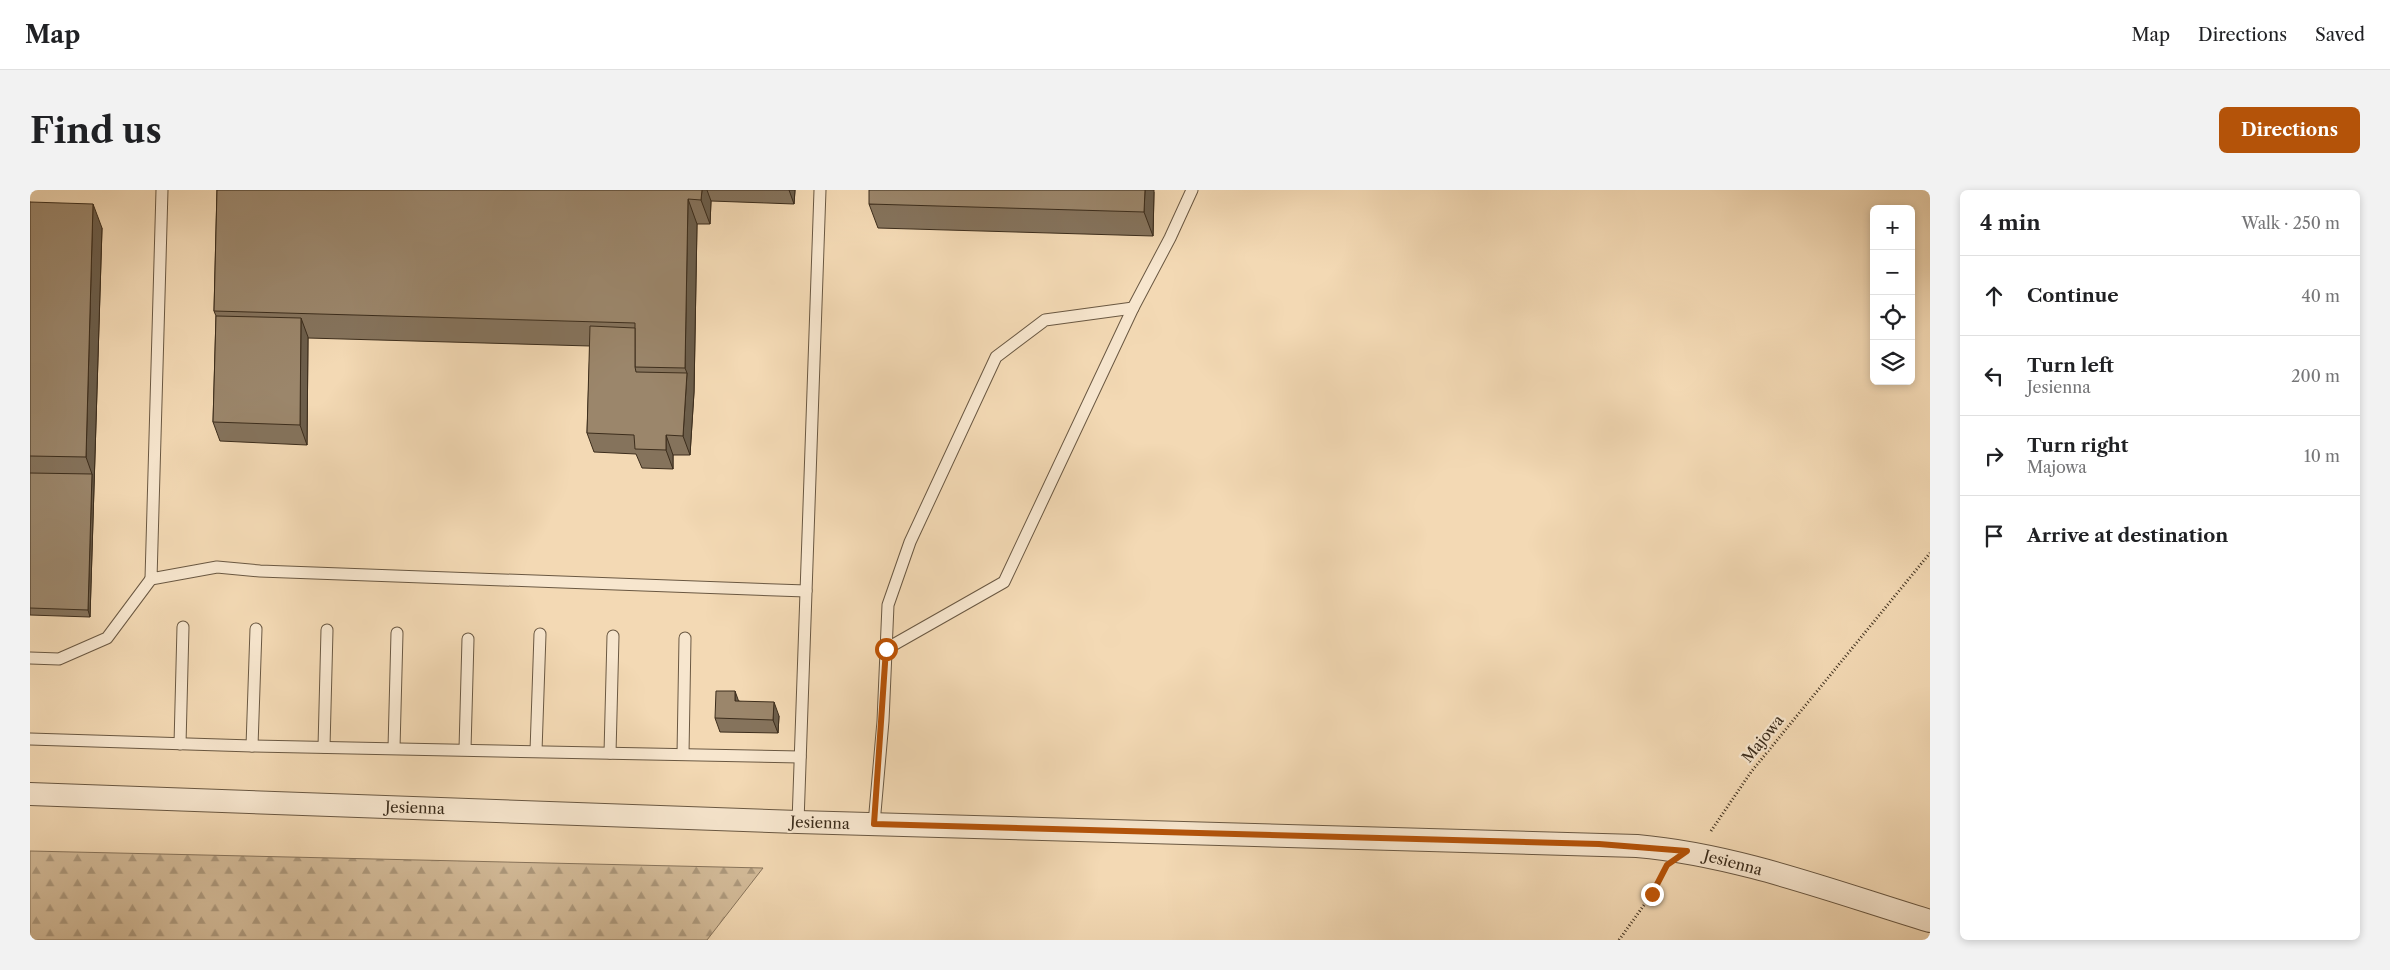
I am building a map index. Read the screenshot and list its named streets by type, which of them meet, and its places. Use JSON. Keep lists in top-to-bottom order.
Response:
{
  "streets": {
    "street": ["Jesienna"],
    "path": ["Majowa"]
  },
  "crossings": [
    ["Majowa", "Jesienna"]
  ],
  "page": {
    "header": "Map",
    "nav": ["Map", "Directions", "Saved"],
    "buttons": "Directions",
    "title": "Find us",
    "heading": ["4 min", "Walk · 250 m"],
    "map_buttons": ["+", "−"],
    "list": [
      ["Continue", "40 m"],
      ["Turn left", "Jesienna", "200 m"],
      ["Turn right", "Majowa", "10 m"],
      "Arrive at destination"
    ]
  }
}
